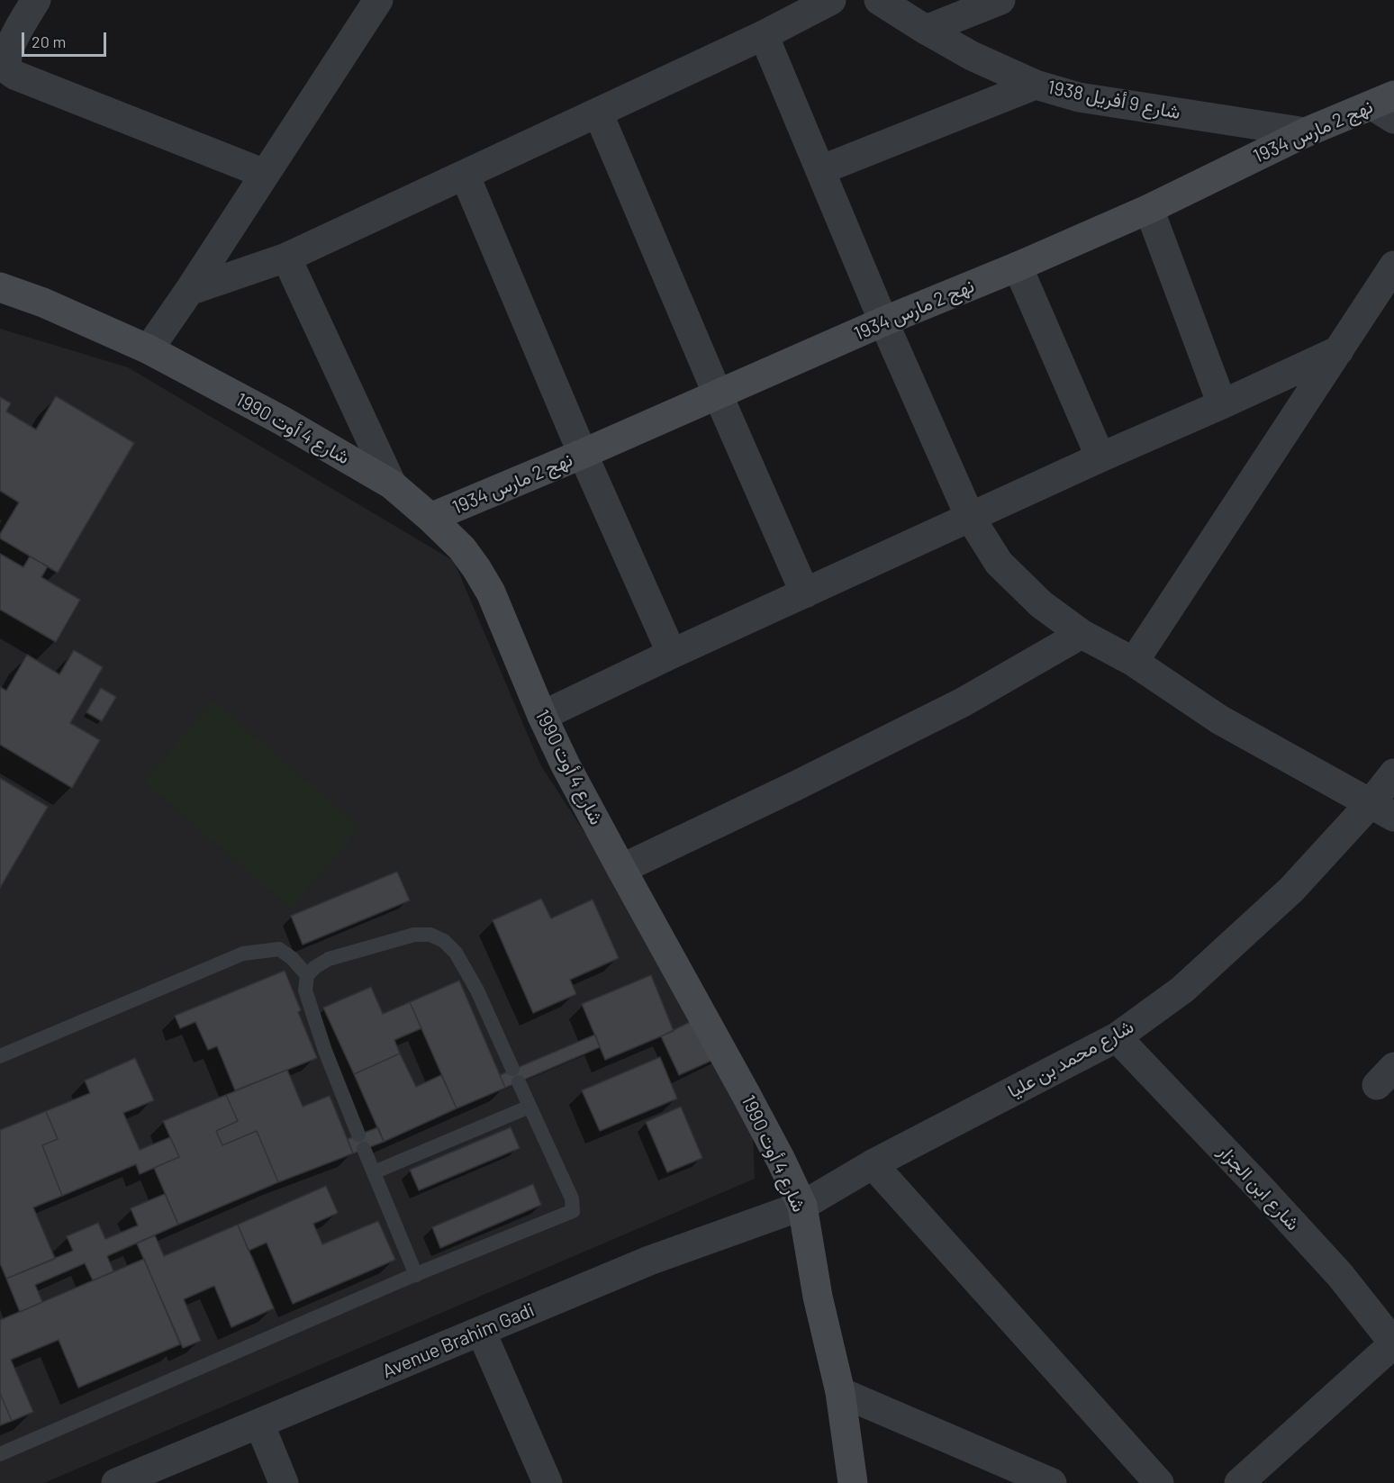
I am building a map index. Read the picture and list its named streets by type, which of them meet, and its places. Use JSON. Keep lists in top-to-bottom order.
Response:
{
  "streets": {
    "street": [
      "شارع 9 أفريل 1938",
      "نهج 2 مارس 1934",
      "شارع 4 أوت 1990",
      "شارع محمد بن عليا",
      "شارع ابن الجزار",
      "Avenue Brahim Gadi"
    ]
  },
  "crossings": [
    ["شارع 9 أفريل 1938", "نهج 2 مارس 1934"],
    ["نهج 2 مارس 1934", "شارع 4 أوت 1990"],
    ["شارع 4 أوت 1990", "شارع محمد بن عليا"],
    ["شارع 4 أوت 1990", "Avenue Brahim Gadi"],
    ["شارع محمد بن عليا", "شارع ابن الجزار"],
    ["شارع محمد بن عليا", "Avenue Brahim Gadi"]
  ],
  "scale_bar": "20 m"
}
